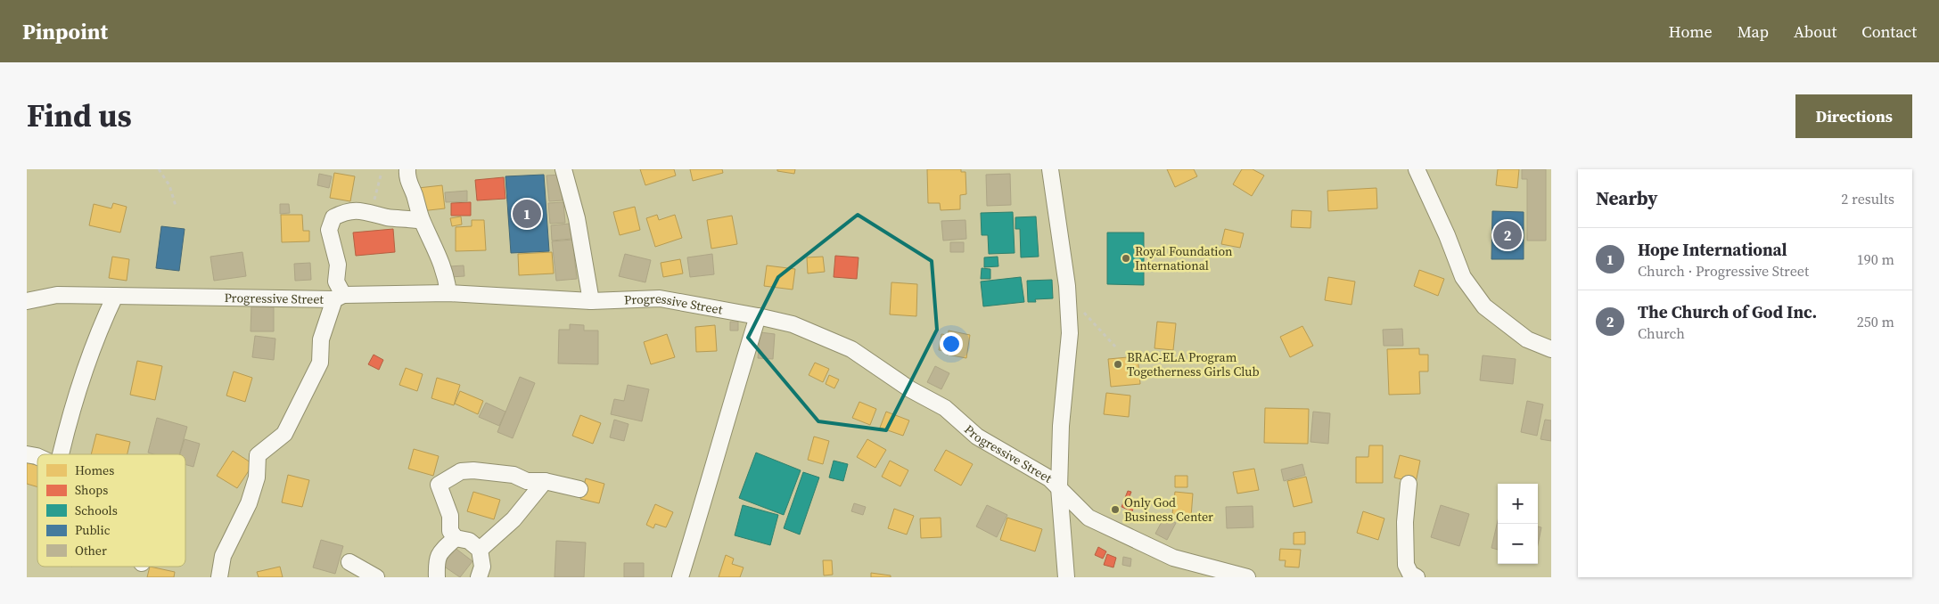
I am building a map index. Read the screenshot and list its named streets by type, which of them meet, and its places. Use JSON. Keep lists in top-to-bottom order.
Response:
{
  "streets": {
    "street": ["Progressive Street"]
  },
  "places": ["Royal Foundation International", "BRAC-ELA Program Togetherness Girls Club", "Only God Business Center"],
  "legend": [
    "Homes",
    "Shops",
    "Schools",
    "Public",
    "Other"
  ],
  "page": {
    "header": "Pinpoint",
    "nav": [
      "Home",
      "Map",
      "About",
      "Contact"
    ],
    "title": "Find us",
    "buttons": "Directions",
    "heading": ["Nearby", "2 results"],
    "pins": ["1", "2"],
    "list": [
      {
        "mark": "1",
        "name": "Hope International",
        "note": "Church · Progressive Street",
        "value": "190 m"
      },
      {
        "mark": "2",
        "name": "The Church of God Inc.",
        "note": "Church",
        "value": "250 m"
      }
    ],
    "map_buttons": ["+", "−"]
  }
}
